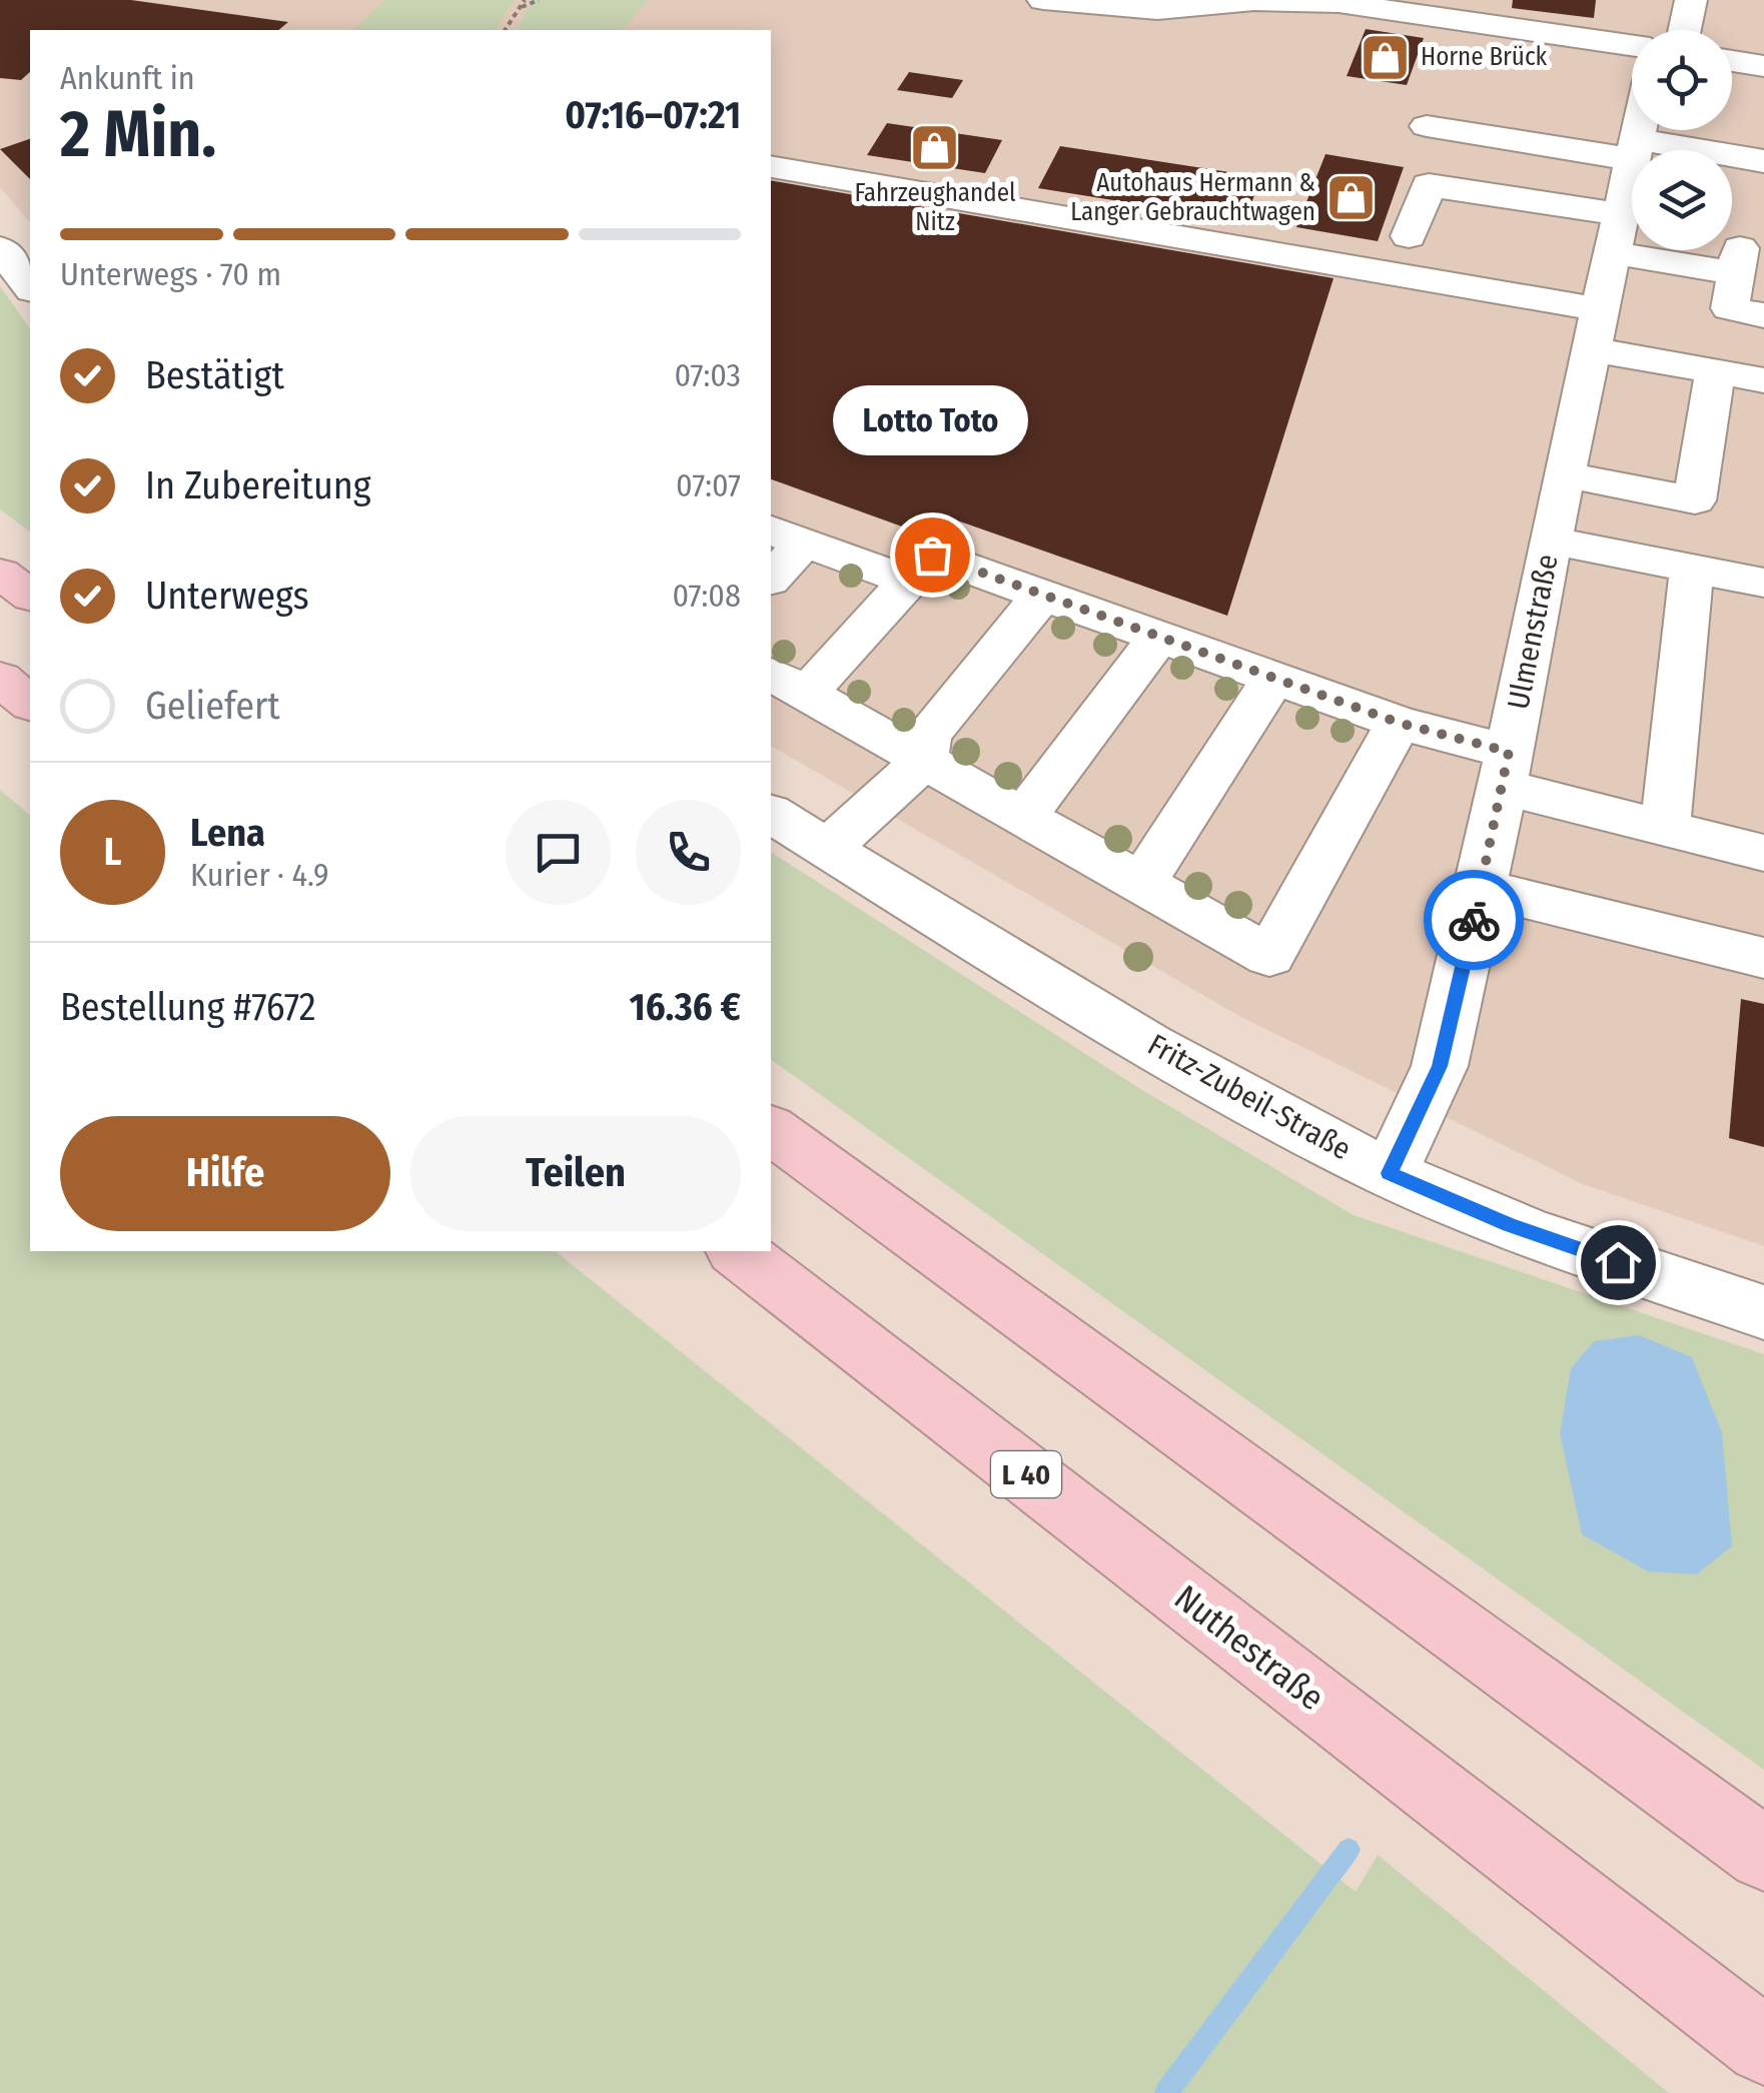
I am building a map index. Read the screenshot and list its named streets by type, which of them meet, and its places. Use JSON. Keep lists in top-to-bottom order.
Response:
{
  "streets": {
    "highway": ["L 40", "Nuthestraße"],
    "street": ["Ulmenstraße", "Fritz-Zubeil-Straße"]
  },
  "crossings": [
    ["Ulmenstraße", "Fritz-Zubeil-Straße"]
  ],
  "places": {
    "shop": ["Horne Brück", "Fahrzeughandel Nitz", "Autohaus Hermann & Langer Gebrauchtwagen"],
    "other": ["Lotto Toto"]
  },
  "page": {
    "heading": ["2 Min.", "Ankunft in", "07:16–07:21"],
    "panel": [
      "Lena",
      "Kurier · 4.9",
      "Bestellung #7672",
      "16.36 €"
    ],
    "bar": "Unterwegs · 70 m",
    "list": [
      ["Bestätigt", "07:03"],
      ["In Zubereitung", "07:07"],
      ["Unterwegs", "07:08"],
      "Geliefert"
    ],
    "bubble": "Lotto Toto",
    "round": "L",
    "buttons": ["Hilfe", "Teilen"]
  }
}
